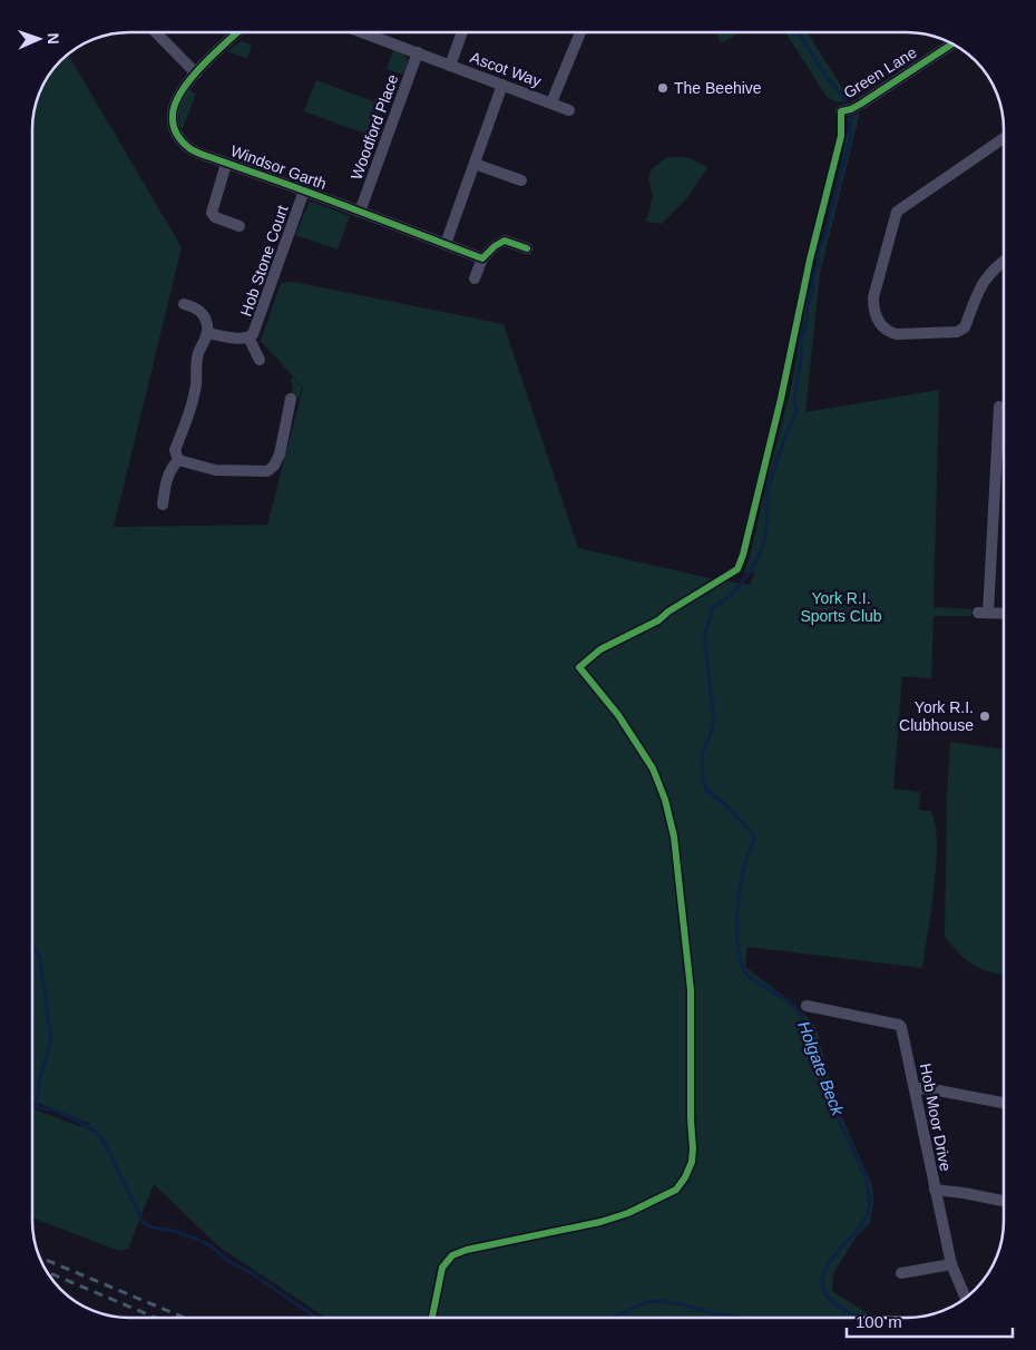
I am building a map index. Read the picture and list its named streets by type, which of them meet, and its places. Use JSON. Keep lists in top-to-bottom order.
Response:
{
  "streets": {
    "street": [
      "Ascot Way",
      "Green Lane",
      "Woodford Place",
      "Windsor Garth",
      "Hob Stone Court",
      "Hob Moor Drive"
    ]
  },
  "crossings": [
    ["Ascot Way", "Woodford Place"],
    ["Woodford Place", "Windsor Garth"],
    ["Windsor Garth", "Hob Stone Court"]
  ],
  "water": ["Holgate Beck"],
  "parks": ["York R.I. Sports Club"],
  "places": ["The Beehive", "York R.I. Clubhouse"],
  "scale_bar": "100 m",
  "north": "right"
}
